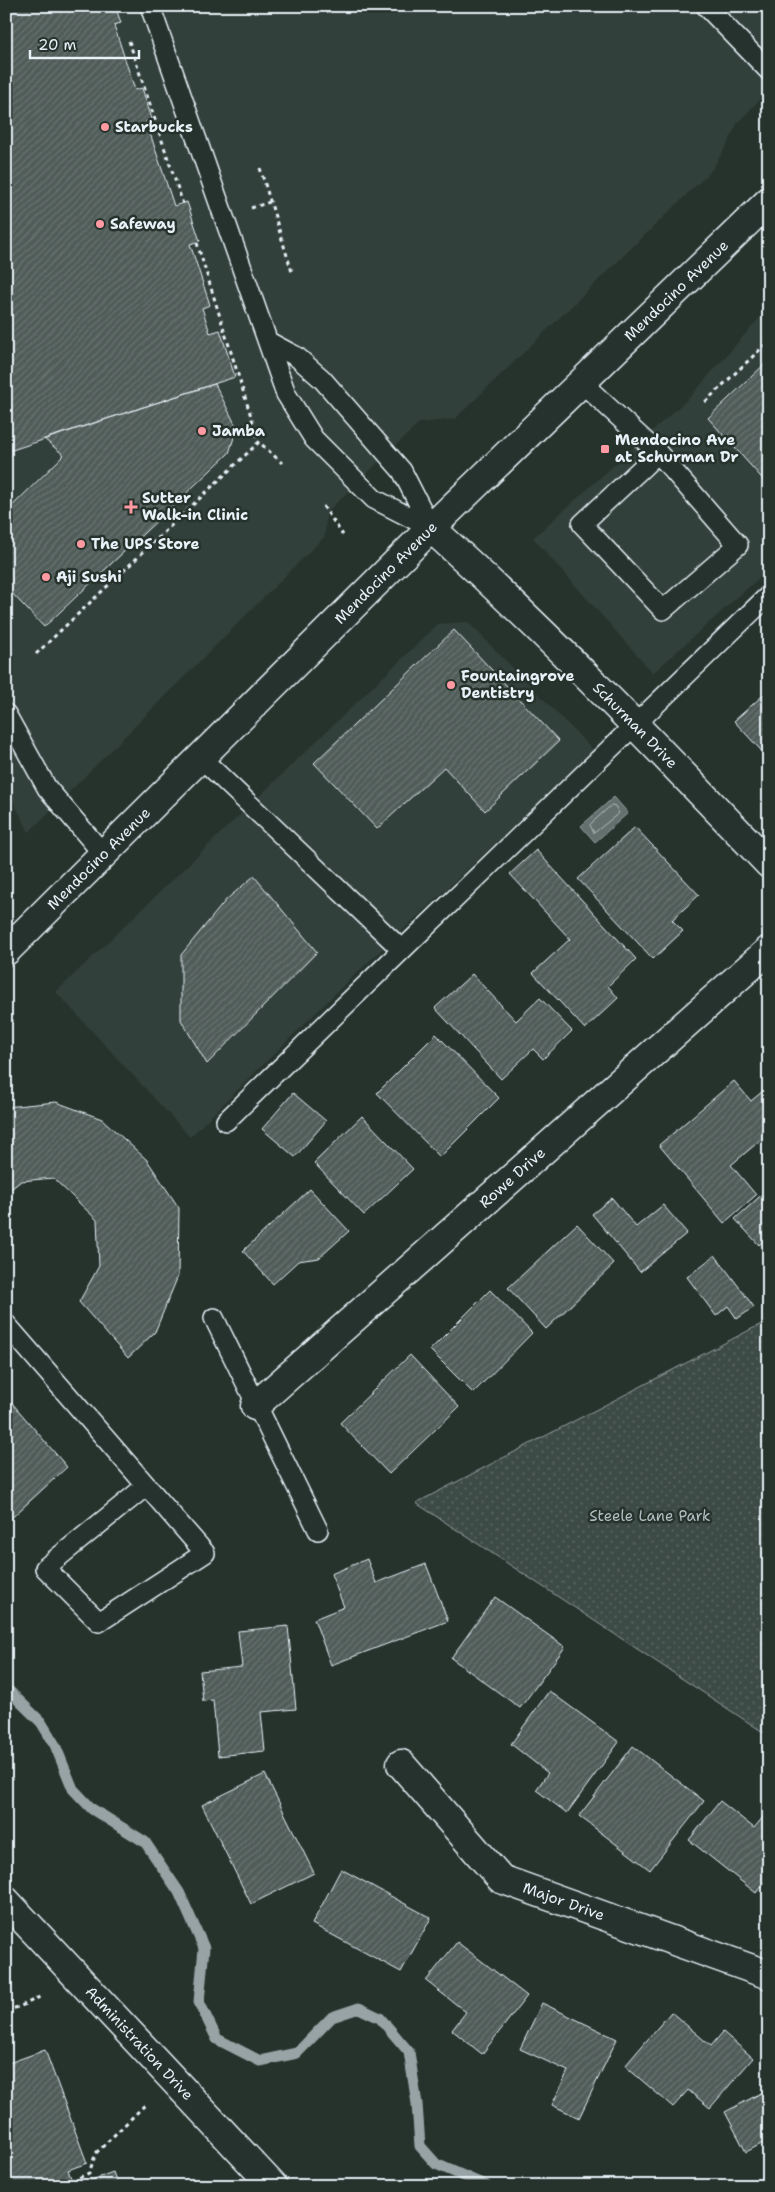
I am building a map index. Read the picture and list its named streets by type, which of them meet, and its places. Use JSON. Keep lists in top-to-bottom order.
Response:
{
  "streets": {
    "street": [
      "Mendocino Avenue",
      "Schurman Drive",
      "Rowe Drive",
      "Major Drive",
      "Administration Drive"
    ]
  },
  "crossings": [
    ["Mendocino Avenue", "Schurman Drive"]
  ],
  "parks": ["Steele Lane Park"],
  "places": {
    "other": [
      "Starbucks",
      "Safeway",
      "Jamba",
      "The UPS Store",
      "Aji Sushi",
      "Fountaingrove Dentistry"
    ],
    "transit": ["Mendocino Ave at Schurman Dr"],
    "health": ["Sutter Walk-in Clinic"]
  },
  "scale_bar": "20 m"
}
